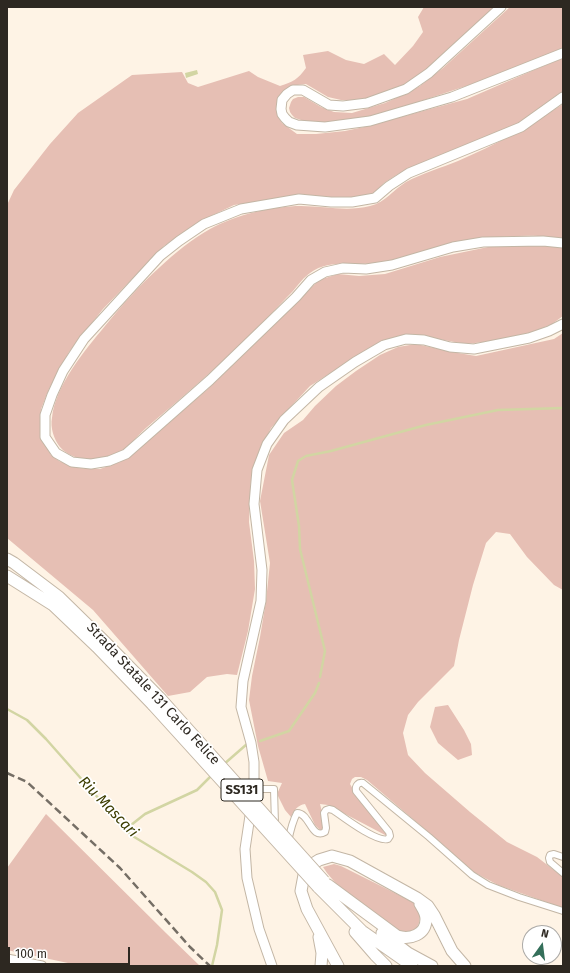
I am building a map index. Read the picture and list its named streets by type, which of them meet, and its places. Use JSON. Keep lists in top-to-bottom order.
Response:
{
  "streets": {
    "highway": ["Strada Statale 131 Carlo Felice", "SS131"]
  },
  "water": ["Riu Mascari"],
  "scale_bar": "100 m",
  "north": "top"
}
